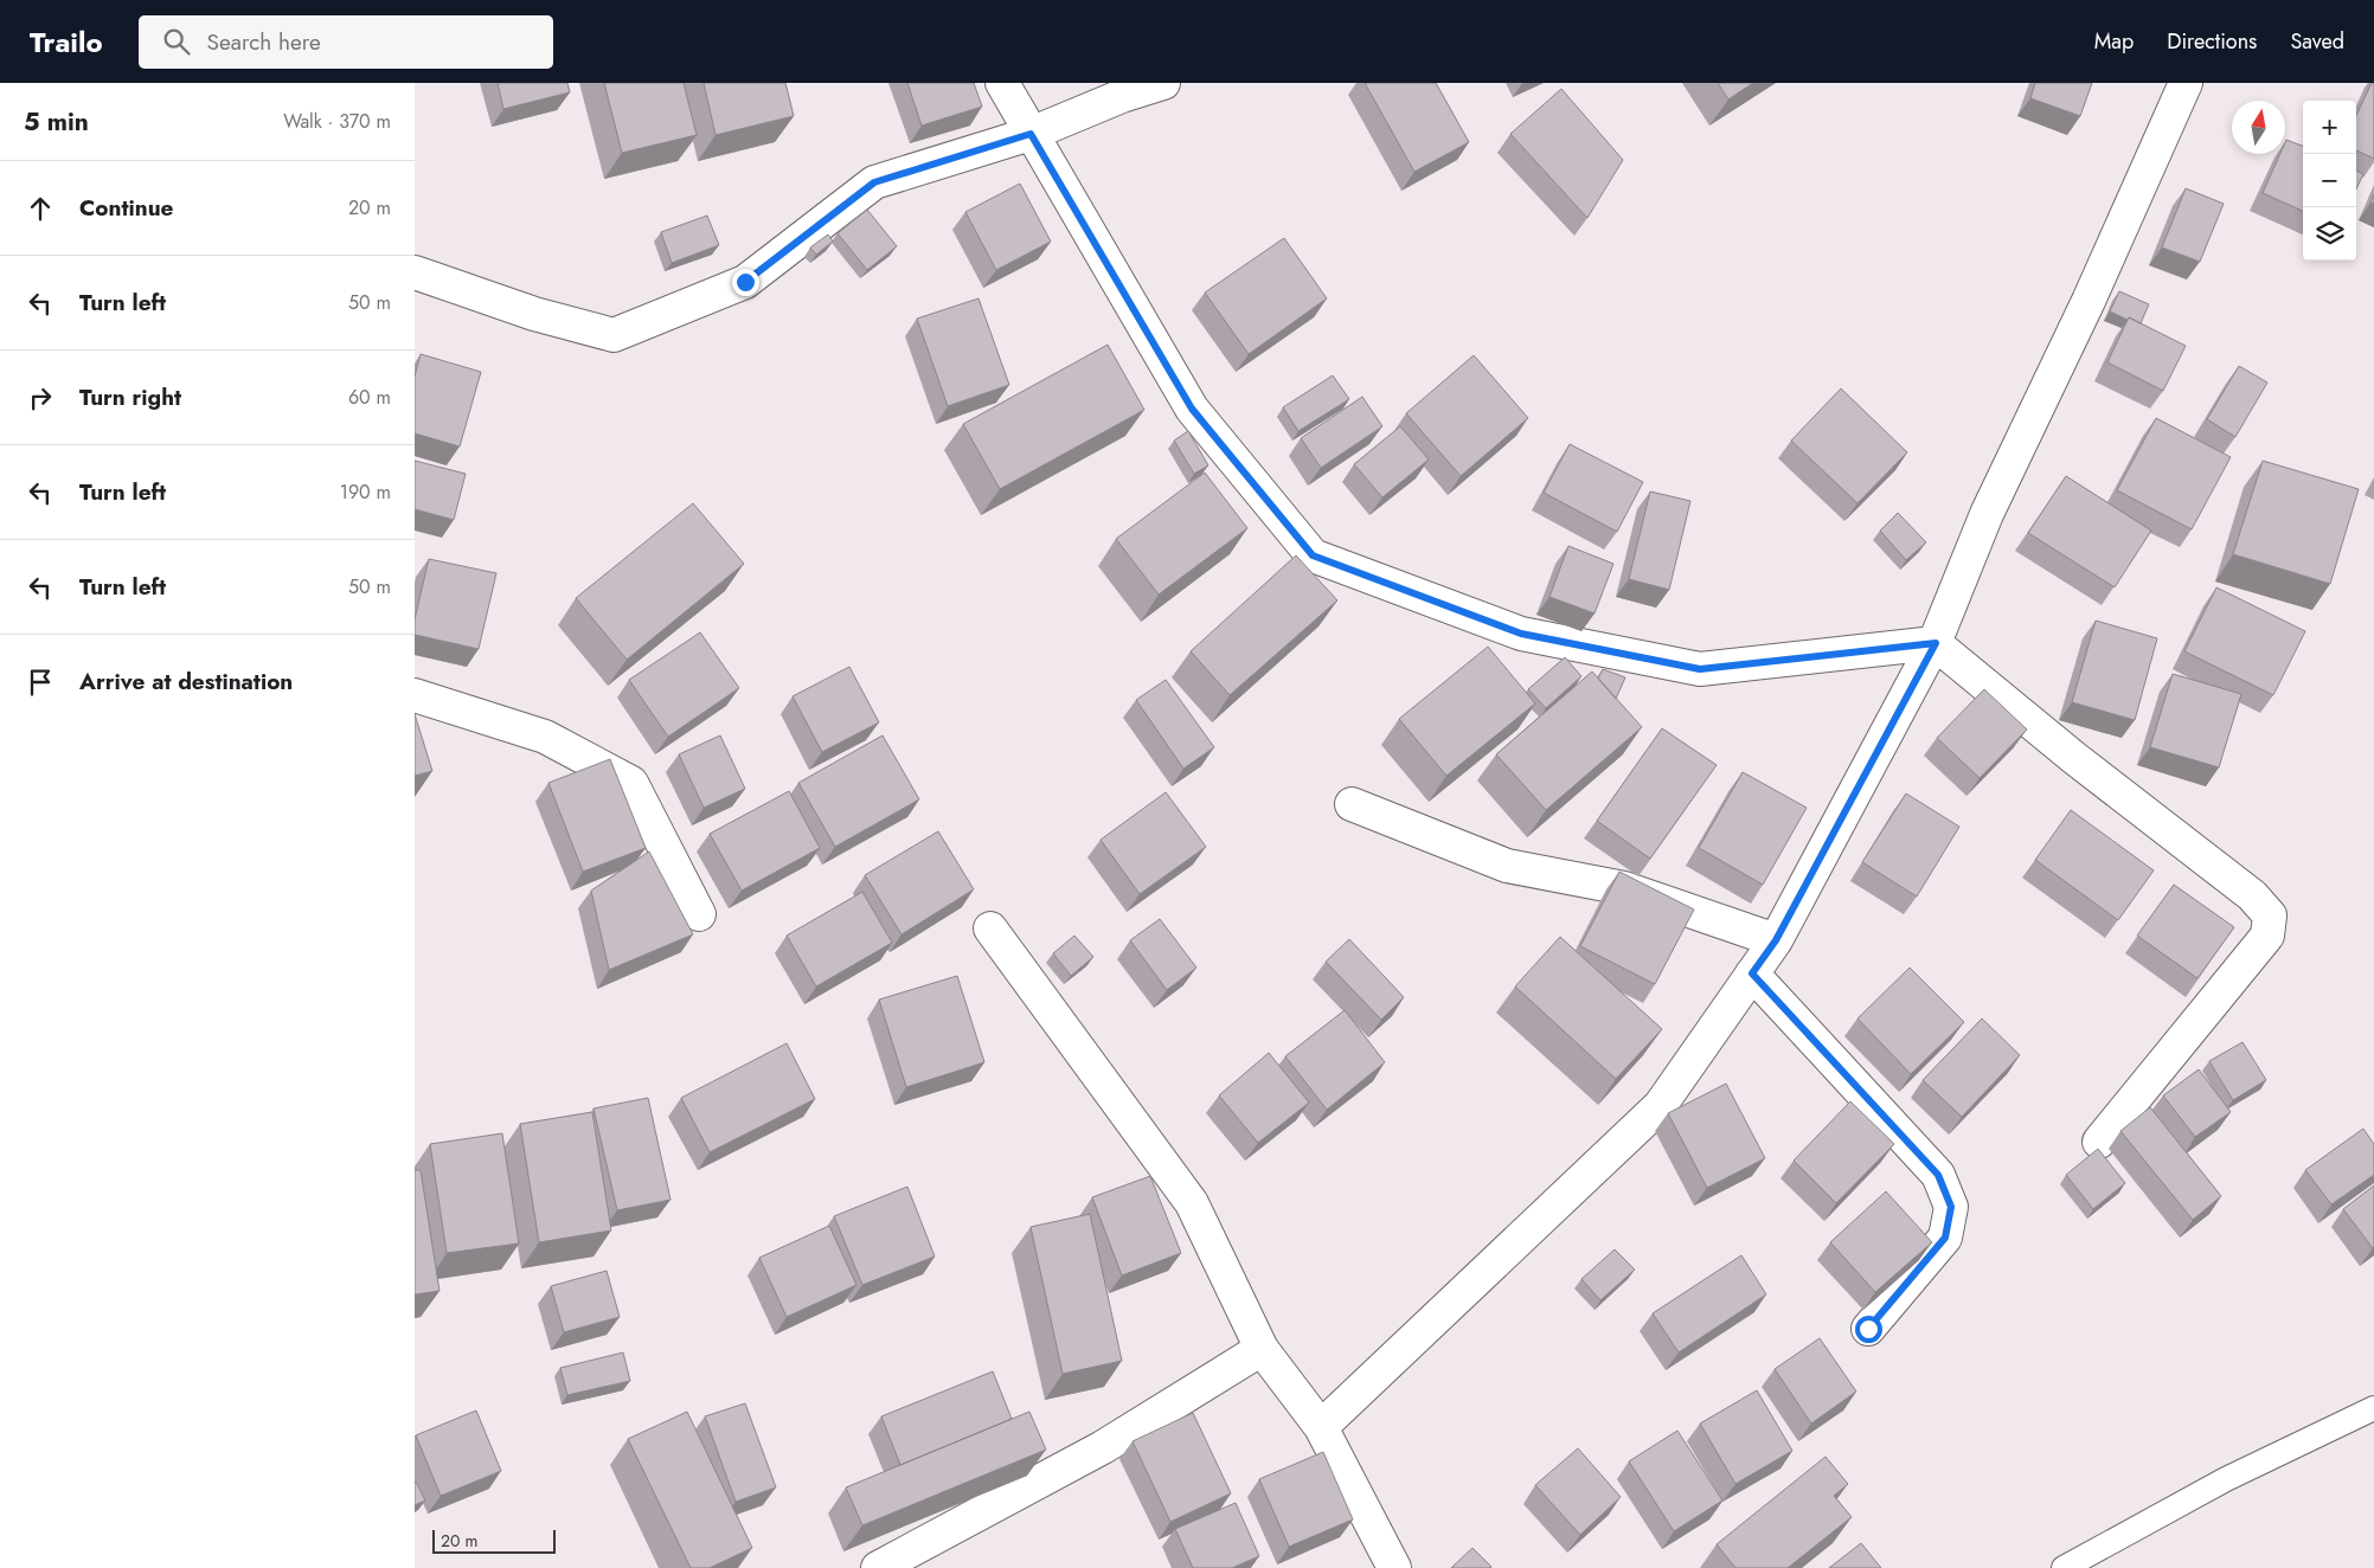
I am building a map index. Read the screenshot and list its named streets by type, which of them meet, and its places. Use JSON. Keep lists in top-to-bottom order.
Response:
{
  "scale_bar": "20 m",
  "north": "top",
  "page": {
    "header": "Trailo",
    "search": "Search here",
    "nav": ["Map", "Directions", "Saved"],
    "heading": ["5 min", "Walk · 370 m"],
    "map_buttons": ["+", "−"],
    "list": [
      ["Continue", "20 m"],
      ["Turn left", "50 m"],
      ["Turn right", "60 m"],
      ["Turn left", "190 m"],
      ["Turn left", "50 m"],
      "Arrive at destination"
    ],
    "scale": "20 m"
  }
}
